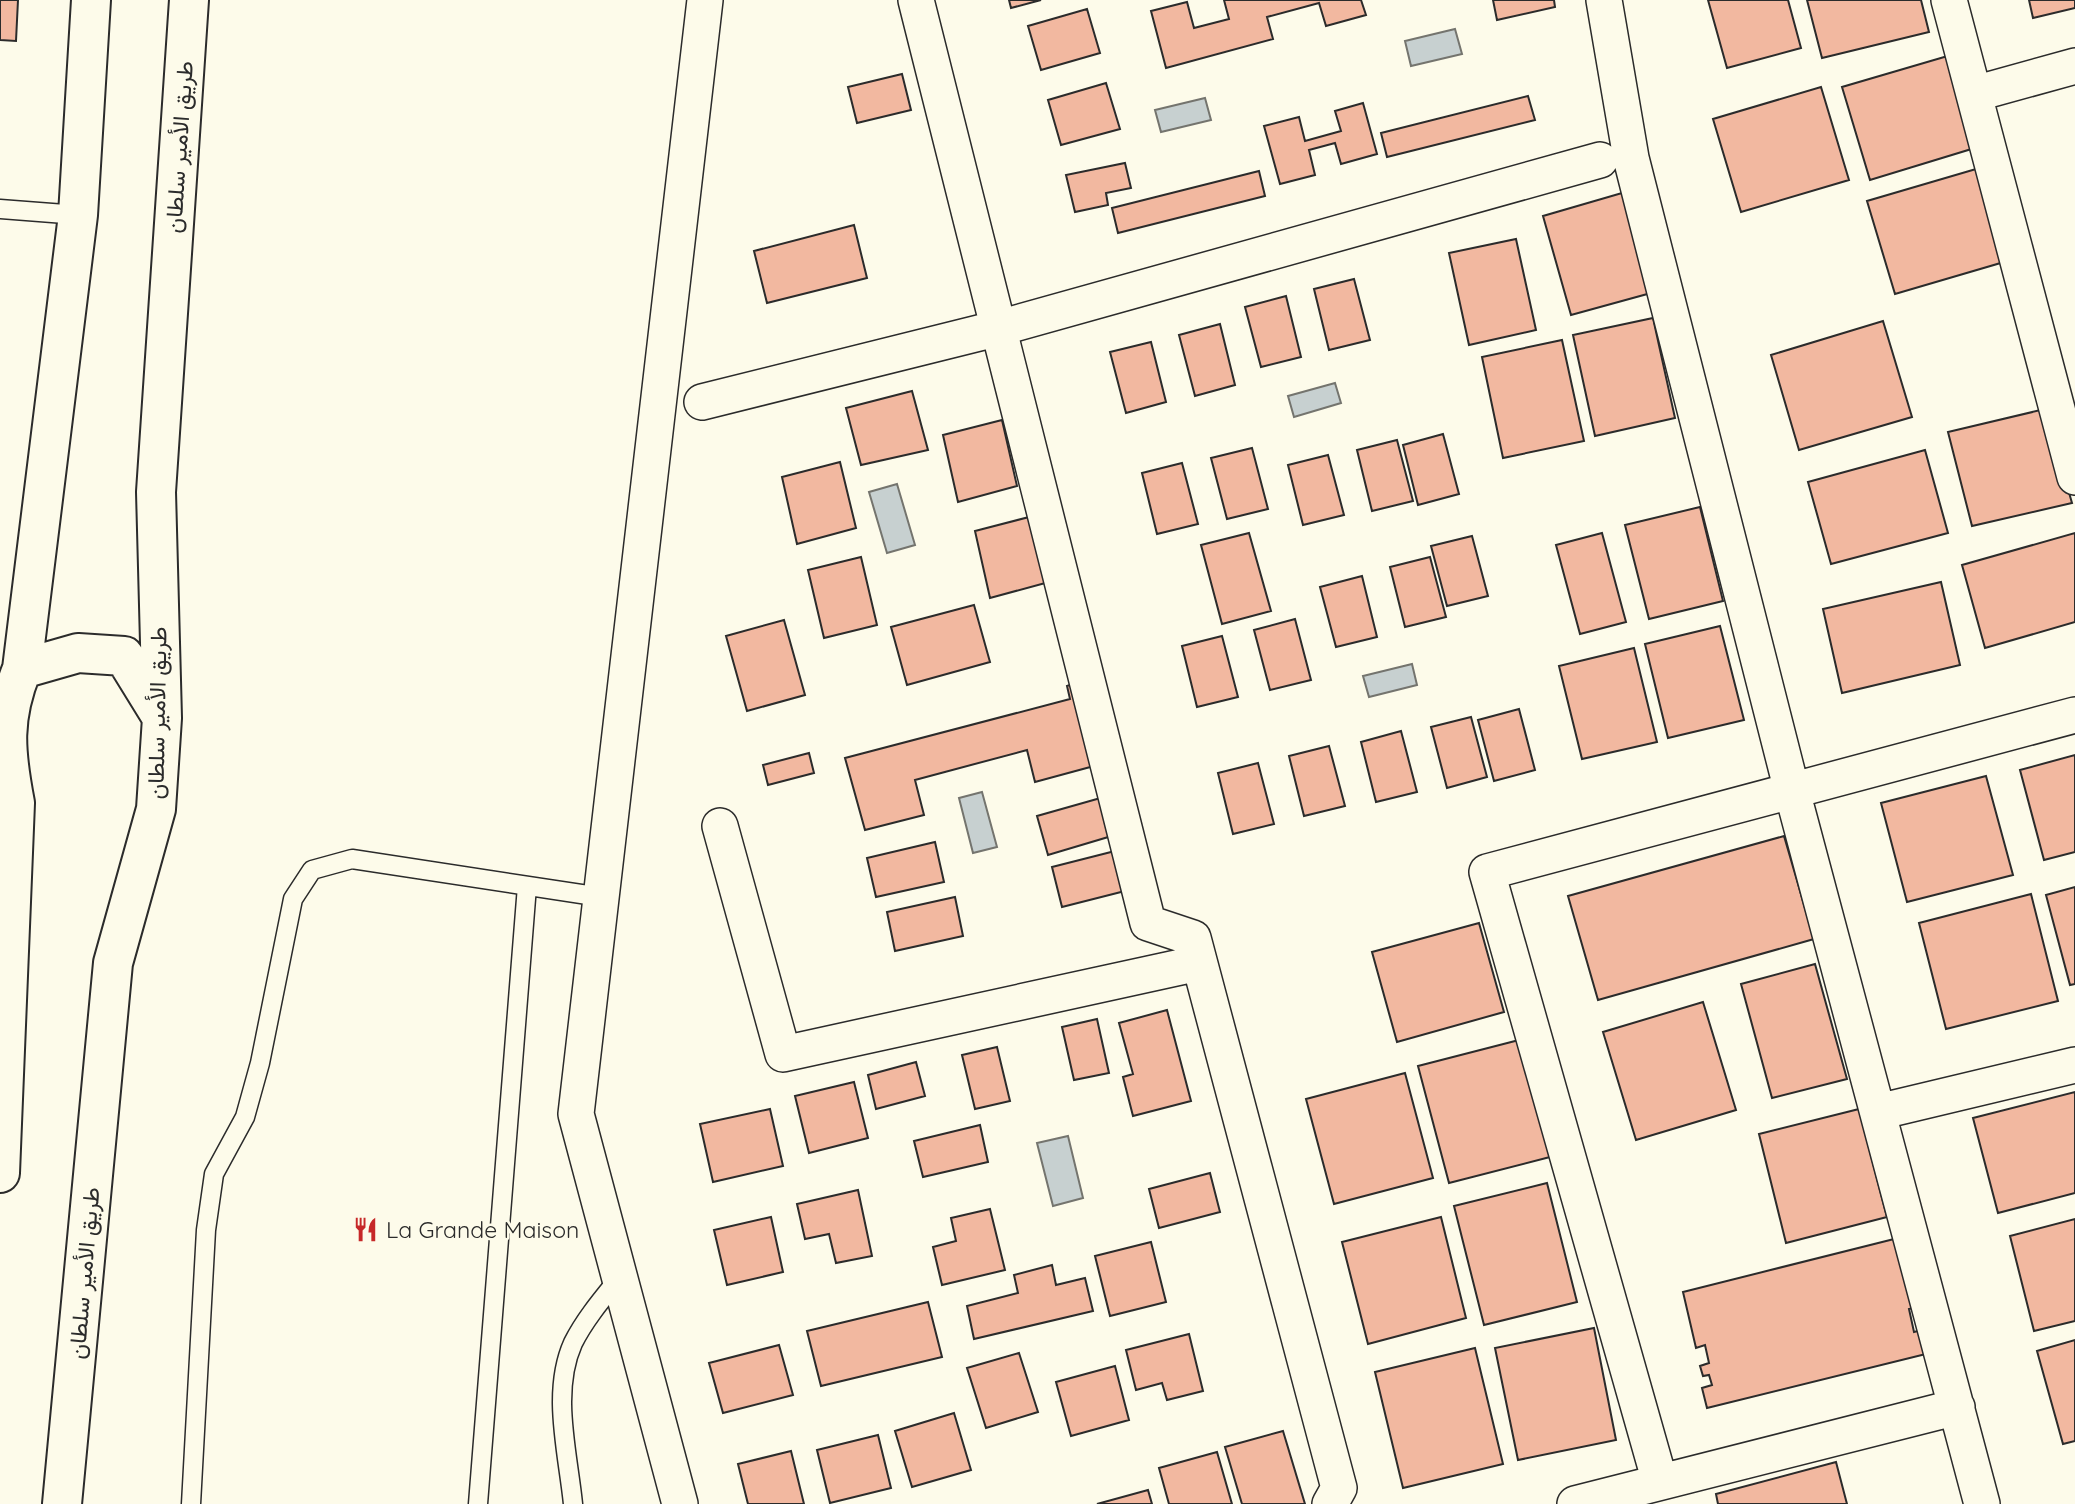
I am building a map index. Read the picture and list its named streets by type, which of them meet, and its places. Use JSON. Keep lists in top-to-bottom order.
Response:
{
  "streets": {
    "main road": ["طريق الأمير سلطان"]
  },
  "places": {
    "restaurant": ["La Grande Maison"]
  }
}
